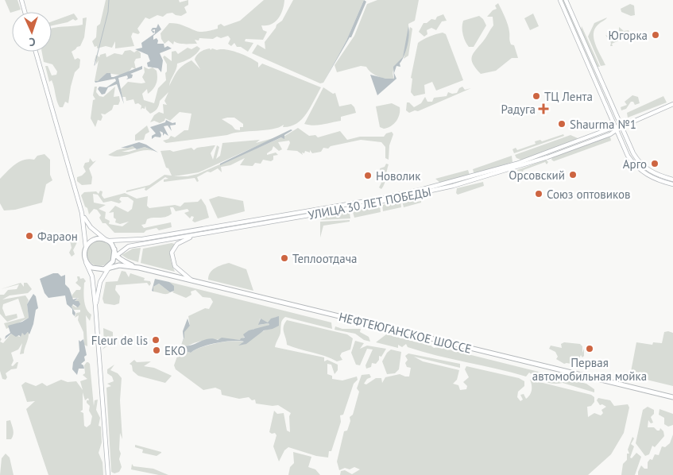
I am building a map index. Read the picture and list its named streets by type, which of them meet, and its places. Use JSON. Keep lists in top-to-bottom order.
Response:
{
  "streets": {
    "main road": ["УЛИЦА 30 ЛЕТ ПОБЕДЫ", "НЕФТЕЮГАНСКОЕ ШОССЕ"]
  },
  "places": {
    "other": [
      "Югорка",
      "ТЦ Лента",
      "Shaurma №1",
      "Арго",
      "Орсовский",
      "Новолик",
      "Союз оптовиков",
      "Фараон",
      "Теплоотдача",
      "Fleur de lis",
      "Первая автомобильная мойка",
      "EKO"
    ],
    "health": ["Радуга"]
  },
  "north": "bottom"
}
